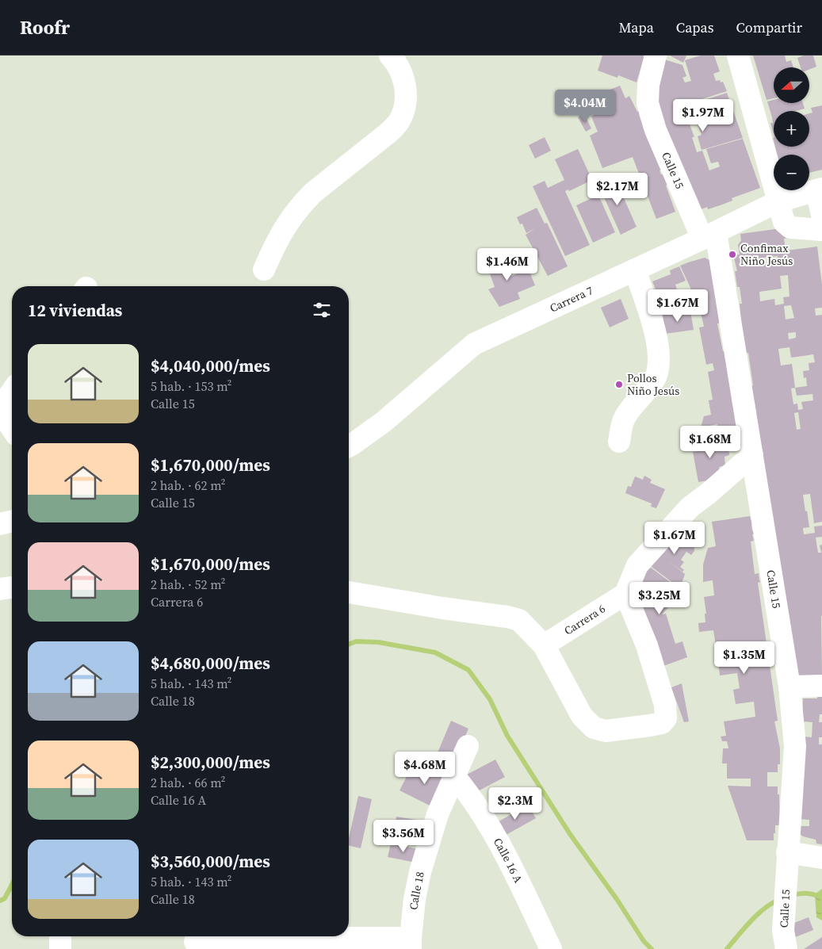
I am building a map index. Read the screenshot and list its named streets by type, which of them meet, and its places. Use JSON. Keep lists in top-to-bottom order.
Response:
{
  "streets": {
    "street": [
      "Calle 15",
      "Carrera 7",
      "Carrera 6",
      "Calle 16 A",
      "Calle 18"
    ]
  },
  "crossings": [
    ["Calle 15", "Carrera 7"],
    ["Calle 16 A", "Calle 18"]
  ],
  "places": ["Confimax Niño Jesús", "Pollos Niño Jesús"],
  "north": "left",
  "page": {
    "header": "Roofr",
    "nav": ["Mapa", "Capas", "Compartir"],
    "map_buttons": ["+", "−"],
    "price": [
      "$4.04M",
      "$1.97M",
      "$2.17M",
      "$1.46M",
      "$1.67M",
      "$1.68M",
      "$1.67M",
      "$3.25M",
      "$1.35M",
      "$4.68M",
      "$2.3M",
      "$3.56M"
    ],
    "heading": "12 viviendas",
    "list": [
      {
        "name": "$4,040,000/mes",
        "note": "5 hab. · 153 m² · Calle 15"
      },
      {
        "name": "$1,670,000/mes",
        "note": "2 hab. · 62 m² · Calle 15"
      },
      {
        "name": "$1,670,000/mes",
        "note": "2 hab. · 52 m² · Carrera 6"
      },
      {
        "name": "$4,680,000/mes",
        "note": "5 hab. · 143 m² · Calle 18"
      },
      {
        "name": "$2,300,000/mes",
        "note": "2 hab. · 66 m² · Calle 16 A"
      },
      {
        "name": "$3,560,000/mes",
        "note": "5 hab. · 143 m² · Calle 18"
      }
    ]
  }
}
